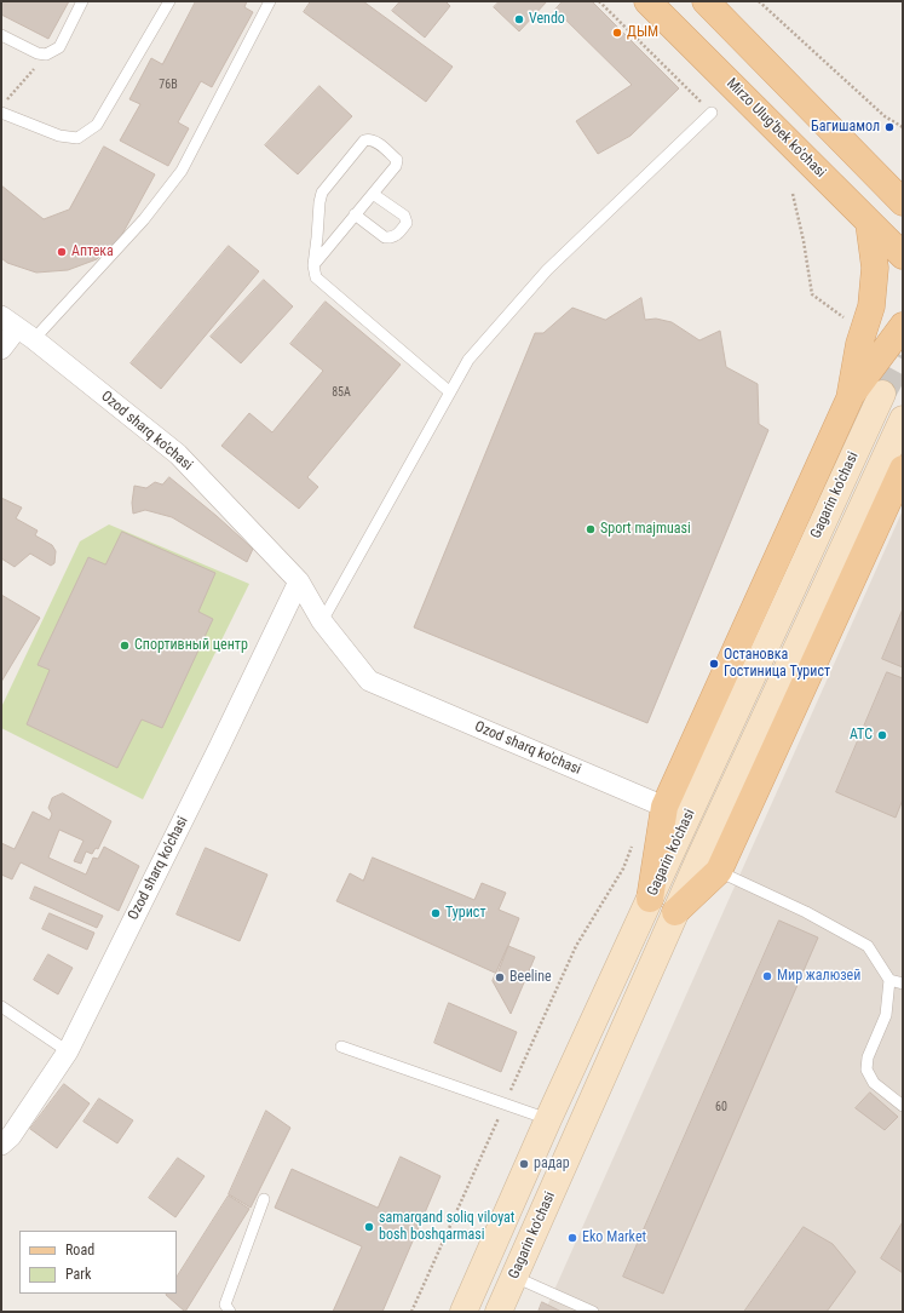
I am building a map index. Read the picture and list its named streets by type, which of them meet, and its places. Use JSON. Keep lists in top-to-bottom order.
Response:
{
  "streets": {
    "main road": ["Mirzo Ulug'bek ko'chasi", "Gagarin ko'chasi"],
    "street": ["Ozod sharq ko'chasi"]
  },
  "places": [
    "Vendo",
    "ДЫМ",
    "Багишамол",
    "Аптека",
    "Sport majmuasi",
    "Спортивный центр",
    "Остановка Гостиница Турист",
    "ATC",
    "Турист",
    "Мир жалюзей",
    "Beeline",
    "радар",
    "samarqand soliq viloyat bosh boshqarmasi",
    "Eko Market"
  ],
  "house_numbers": ["76В", "85A", "60"],
  "legend": ["Road", "Park"]
}
